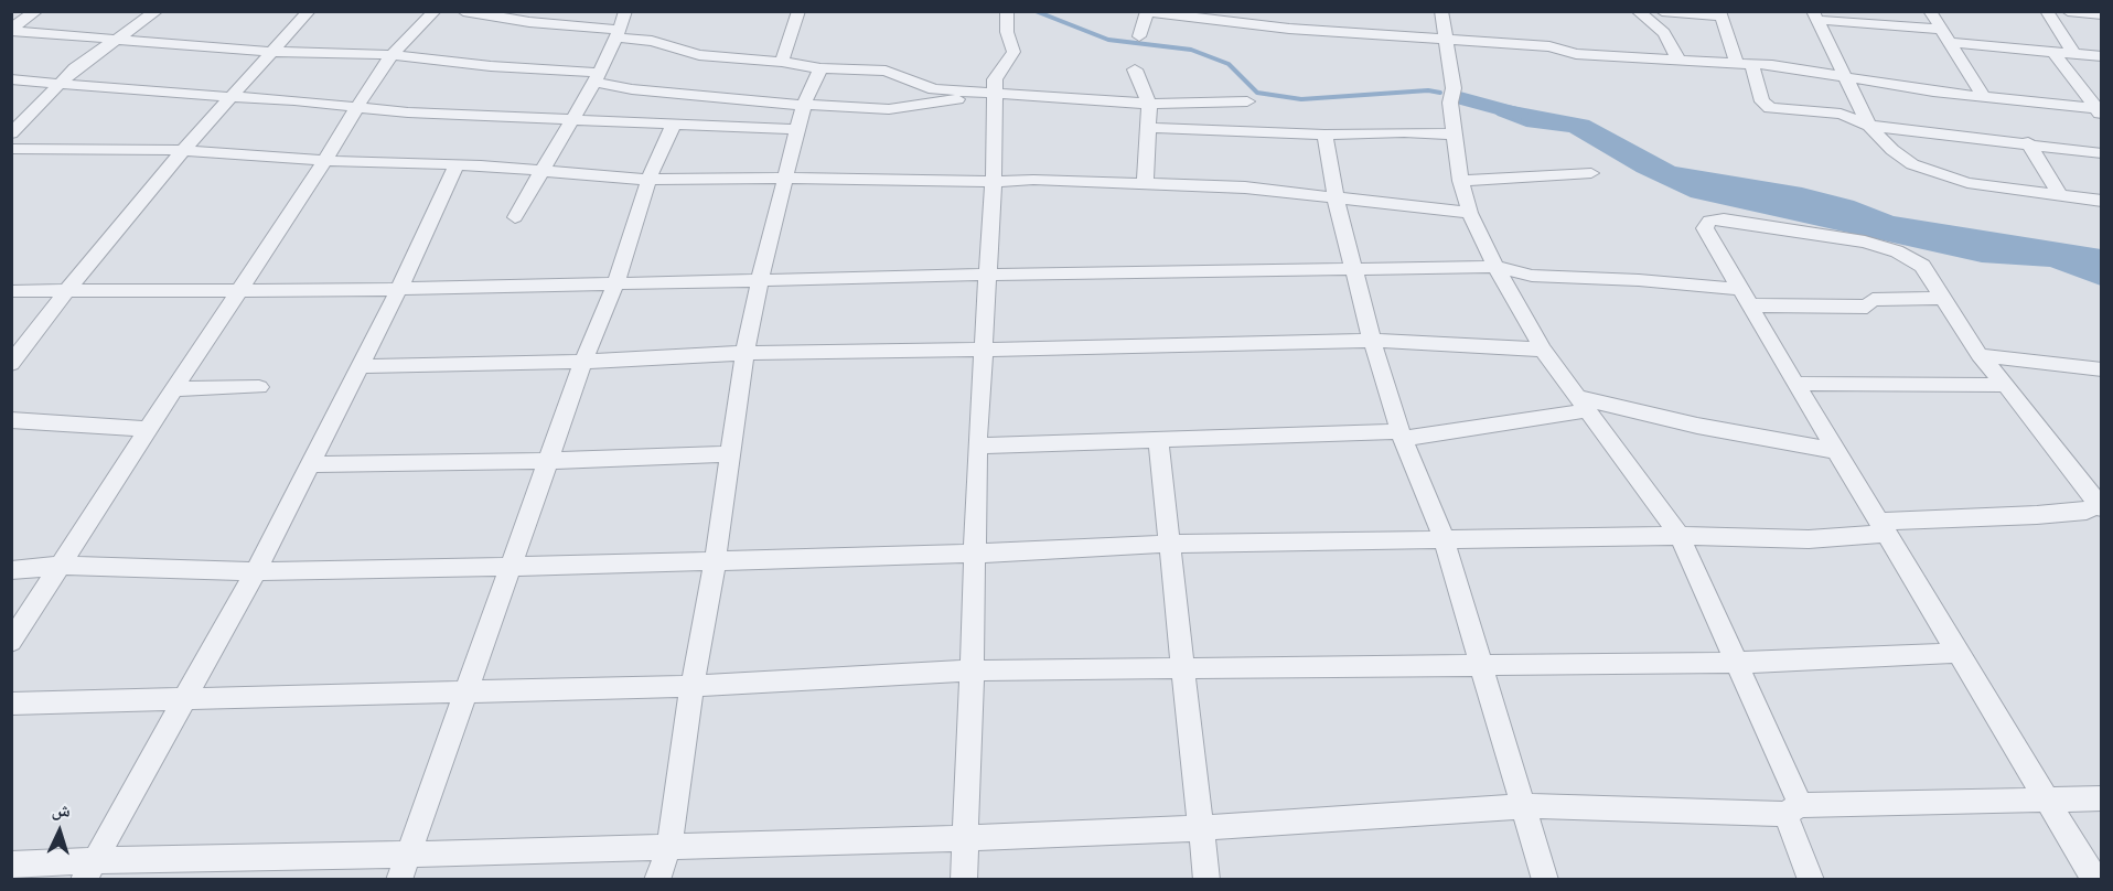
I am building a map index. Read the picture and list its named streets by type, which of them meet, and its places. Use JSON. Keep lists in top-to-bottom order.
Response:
{
  "north": "top"
}
